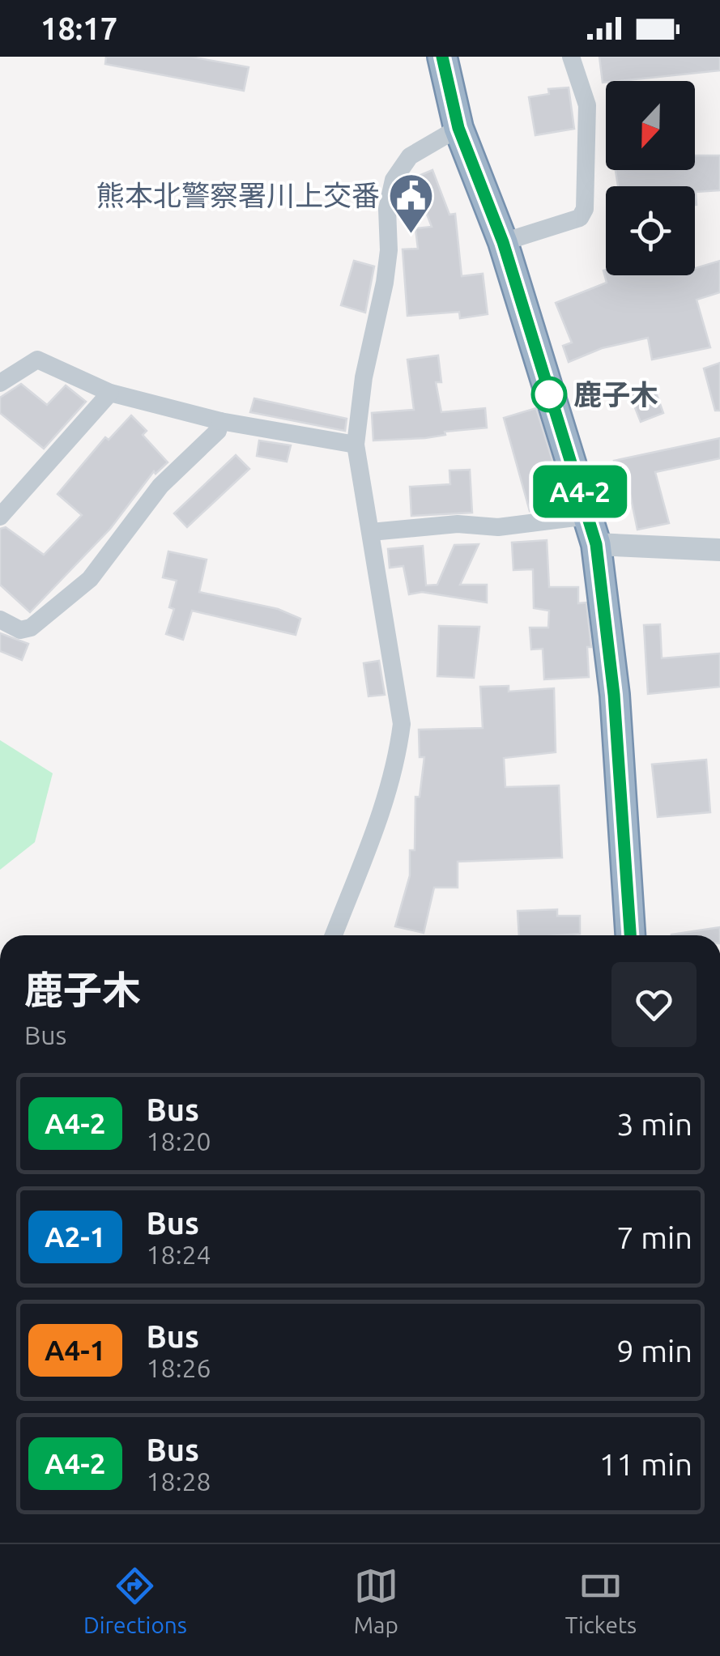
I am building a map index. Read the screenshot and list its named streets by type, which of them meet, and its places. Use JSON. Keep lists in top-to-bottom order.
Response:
{
  "places": {
    "public building": ["熊本北警察署川上交番"],
    "other": ["鹿子木"]
  },
  "lines": ["bus line A4-2"],
  "north": "bottom",
  "page": {
    "status": "18:17",
    "on_map": "A4-2",
    "heading": ["鹿子木", "Bus"],
    "list": [
      {
        "mark": "A4-2",
        "name": "Bus",
        "note": "18:20",
        "value": "3 min"
      },
      {
        "mark": "A2-1",
        "name": "Bus",
        "note": "18:24",
        "value": "7 min"
      },
      {
        "mark": "A4-1",
        "name": "Bus",
        "note": "18:26",
        "value": "9 min"
      },
      {
        "mark": "A4-2",
        "name": "Bus",
        "note": "18:28",
        "value": "11 min"
      }
    ],
    "tabs": ["Directions", "Map", "Tickets"]
  }
}
